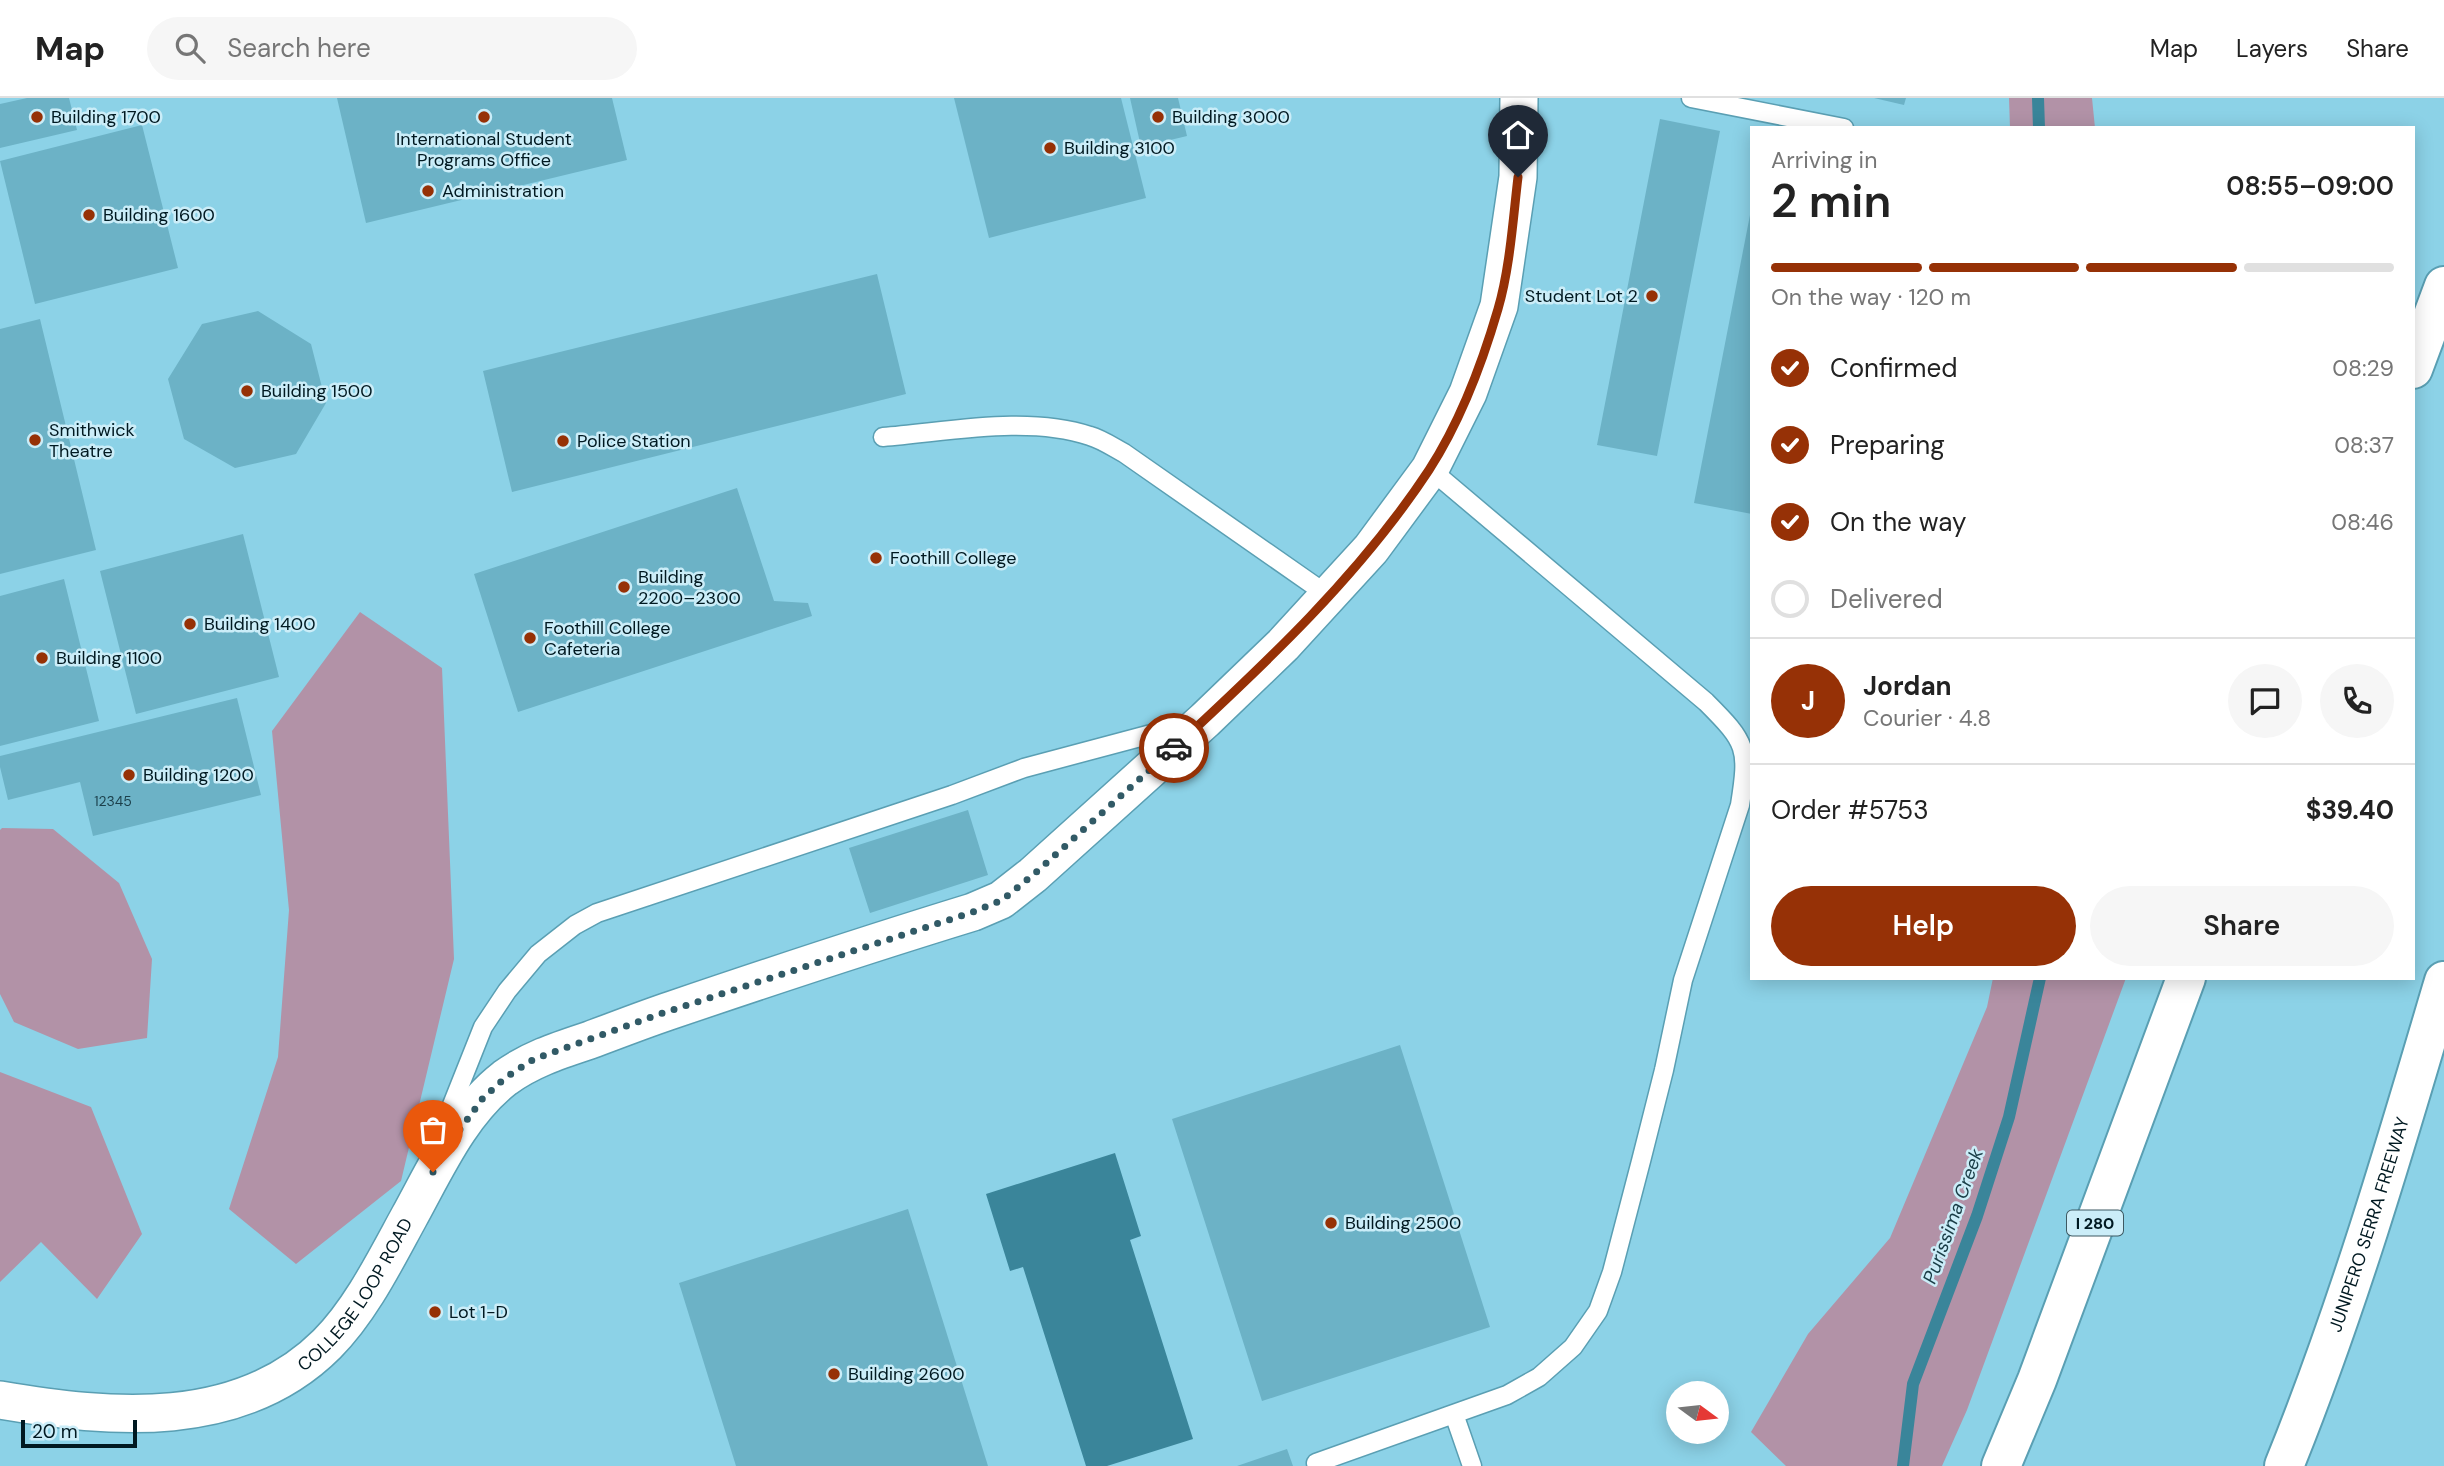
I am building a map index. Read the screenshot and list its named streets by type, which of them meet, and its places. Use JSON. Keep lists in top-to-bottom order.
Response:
{
  "streets": {
    "highway": ["I 280", "JUNIPERO SERRA FREEWAY"],
    "street": ["COLLEGE LOOP ROAD"]
  },
  "water": ["Purissima Creek"],
  "places": [
    "Building 1700",
    "International Student Programs Office",
    "Building 3000",
    "Building 3100",
    "Administration",
    "Building 1600",
    "Student Lot 2",
    "Building 1500",
    "Smithwick Theatre",
    "Police Station",
    "Foothill College",
    "Building 2200–2300",
    "Building 1400",
    "Foothill College Cafeteria",
    "Building 1100",
    "Building 1200",
    "Building 2500",
    "Lot 1-D",
    "Building 2600"
  ],
  "house_numbers": ["12345"],
  "scale_bar": "20 m",
  "north": "right",
  "page": {
    "header": "Map",
    "search": "Search here",
    "nav": ["Map", "Layers", "Share"],
    "heading": ["2 min", "Arriving in", "08:55–09:00"],
    "panel": [
      "Jordan",
      "Courier · 4.8",
      "Order #5753",
      "$39.40"
    ],
    "bar": "On the way · 120 m",
    "list": [
      ["Confirmed", "08:29"],
      ["Preparing", "08:37"],
      ["On the way", "08:46"],
      "Delivered"
    ],
    "round": "J",
    "buttons": ["Help", "Share"],
    "scale": "20 m"
  }
}
